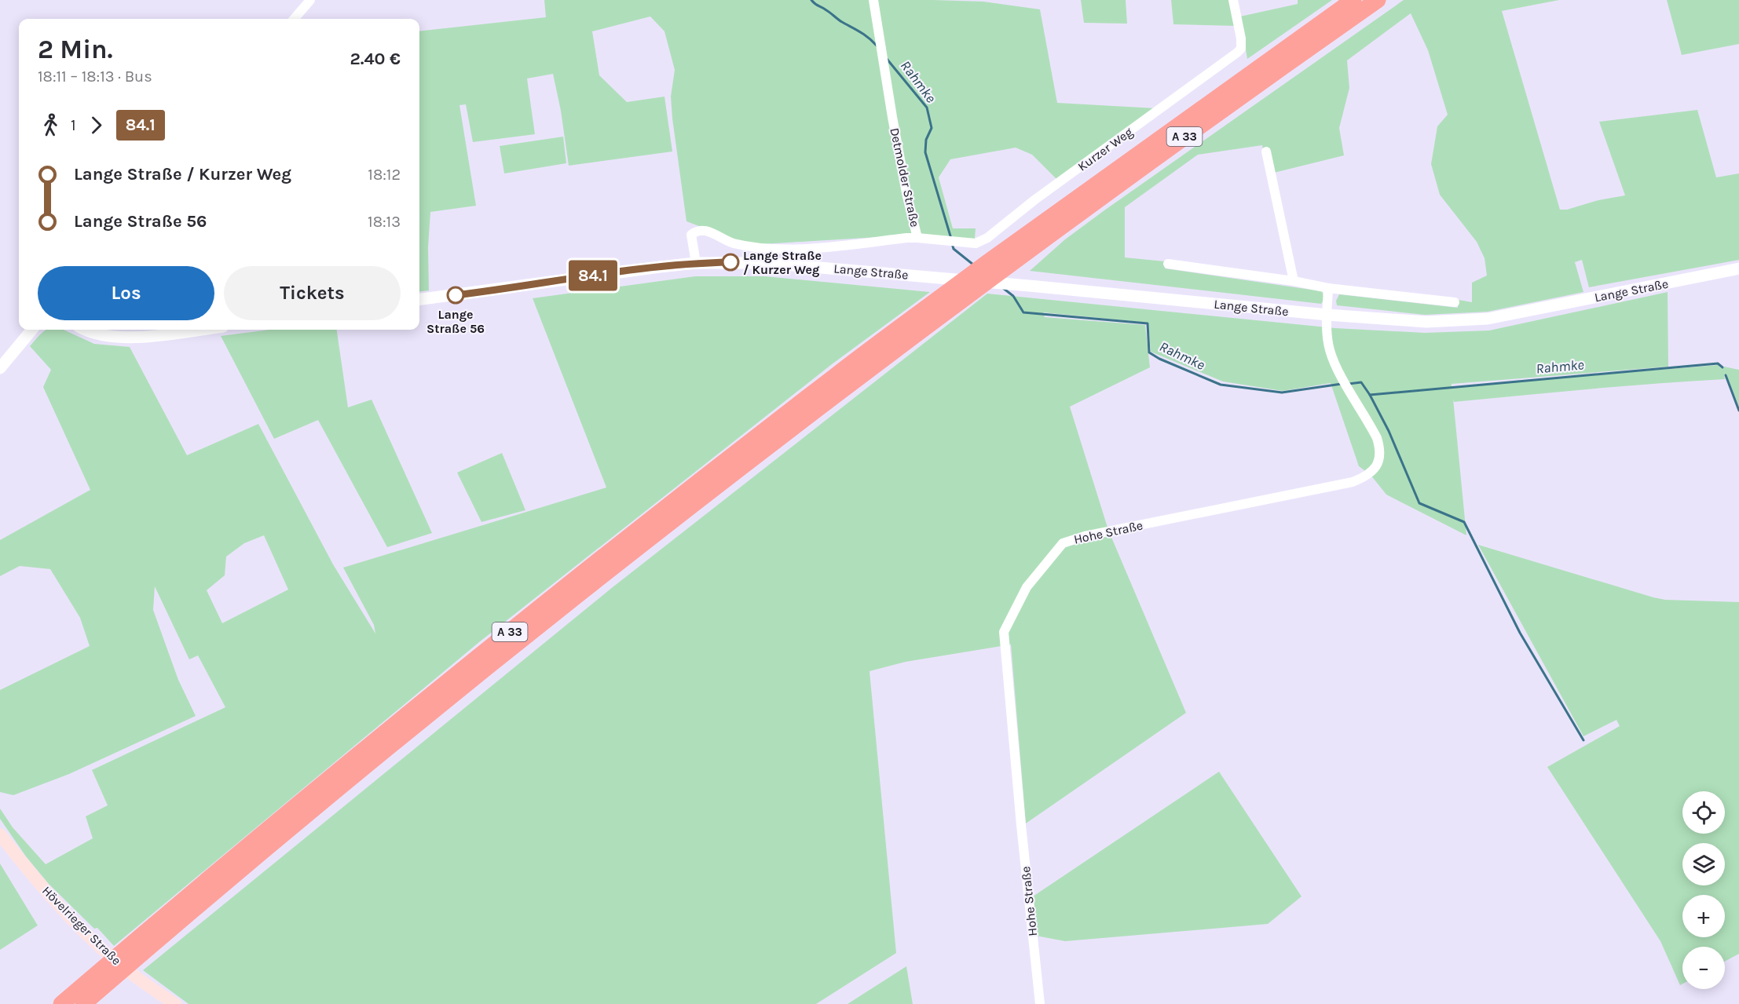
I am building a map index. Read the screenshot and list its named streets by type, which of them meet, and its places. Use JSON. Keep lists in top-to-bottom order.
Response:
{
  "streets": {
    "highway": ["A 33"],
    "main road": ["Hövelrieger Straße"],
    "street": [
      "Kurzer Weg",
      "Detmolder Straße",
      "Lange Straße",
      "Hohe Straße"
    ]
  },
  "crossings": [
    ["Kurzer Weg", "Detmolder Straße"],
    ["Detmolder Straße", "Lange Straße"],
    ["Lange Straße", "Hohe Straße"]
  ],
  "water": ["Rahmke"],
  "places": ["Lange Straße / Kurzer Weg", "Lange Straße 56"],
  "lines": ["bus line 84.1"],
  "page": {
    "on_map": "84.1",
    "heading": ["2 Min.", "18:11 – 18:13 · Bus", "2.40 €"],
    "legs": ["1", "84.1"],
    "list": [
      {
        "name": "Lange Straße / Kurzer Weg",
        "value": "18:12"
      },
      {
        "name": "Lange Straße 56",
        "value": "18:13"
      }
    ],
    "buttons": ["Los", "Tickets"],
    "map_buttons": ["+", "−"]
  }
}
